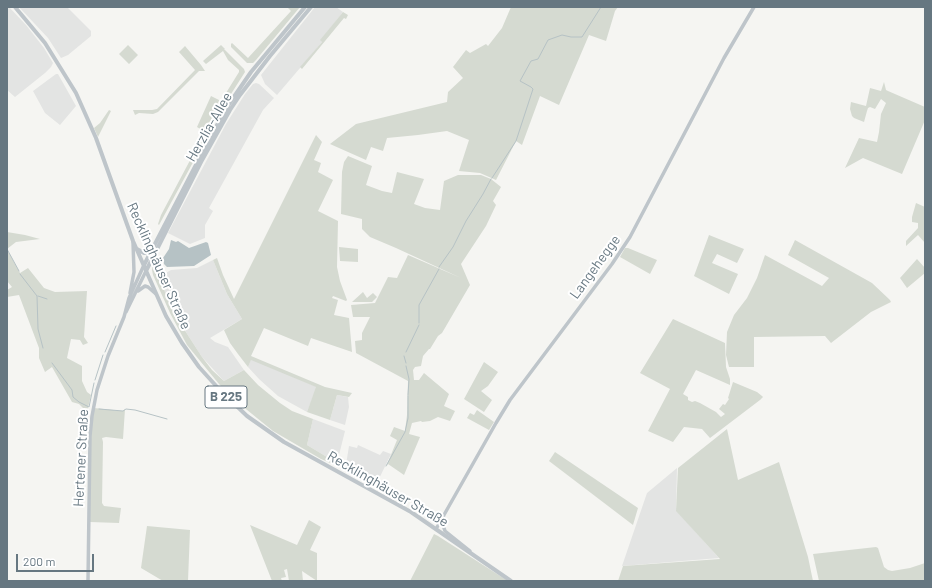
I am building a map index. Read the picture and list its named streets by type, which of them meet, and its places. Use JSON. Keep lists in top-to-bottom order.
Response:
{
  "streets": {
    "main road": ["Herzlia-Allee", "Recklinghäuser Straße", "B 225"],
    "street": ["Langehegge", "Hertener Straße"]
  },
  "crossings": [
    ["Herzlia-Allee", "Recklinghäuser Straße"],
    ["Herzlia-Allee", "Hertener Straße"],
    ["Recklinghäuser Straße", "Langehegge"],
    ["Recklinghäuser Straße", "B 225"],
    ["Recklinghäuser Straße", "Hertener Straße"],
    ["Langehegge", "B 225"]
  ],
  "scale_bar": "200 m"
}
